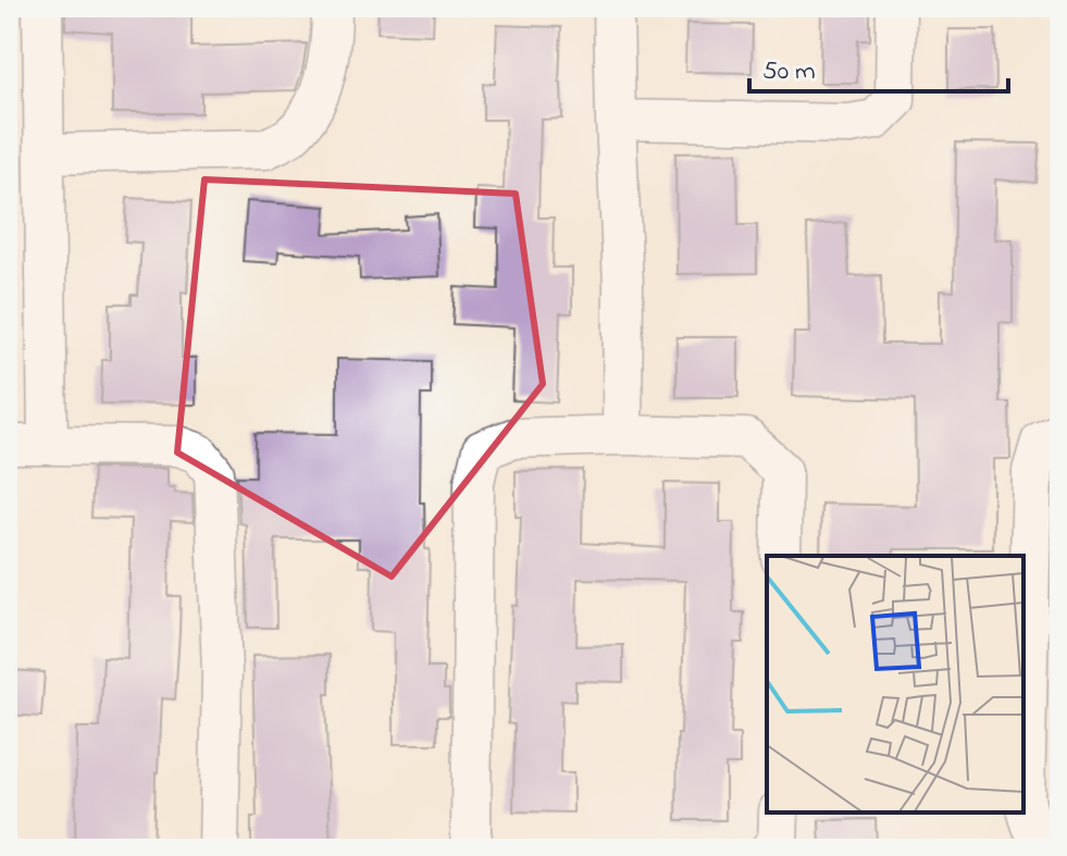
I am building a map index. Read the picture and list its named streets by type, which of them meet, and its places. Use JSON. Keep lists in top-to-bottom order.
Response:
{
  "scale_bar": "50 m"
}
